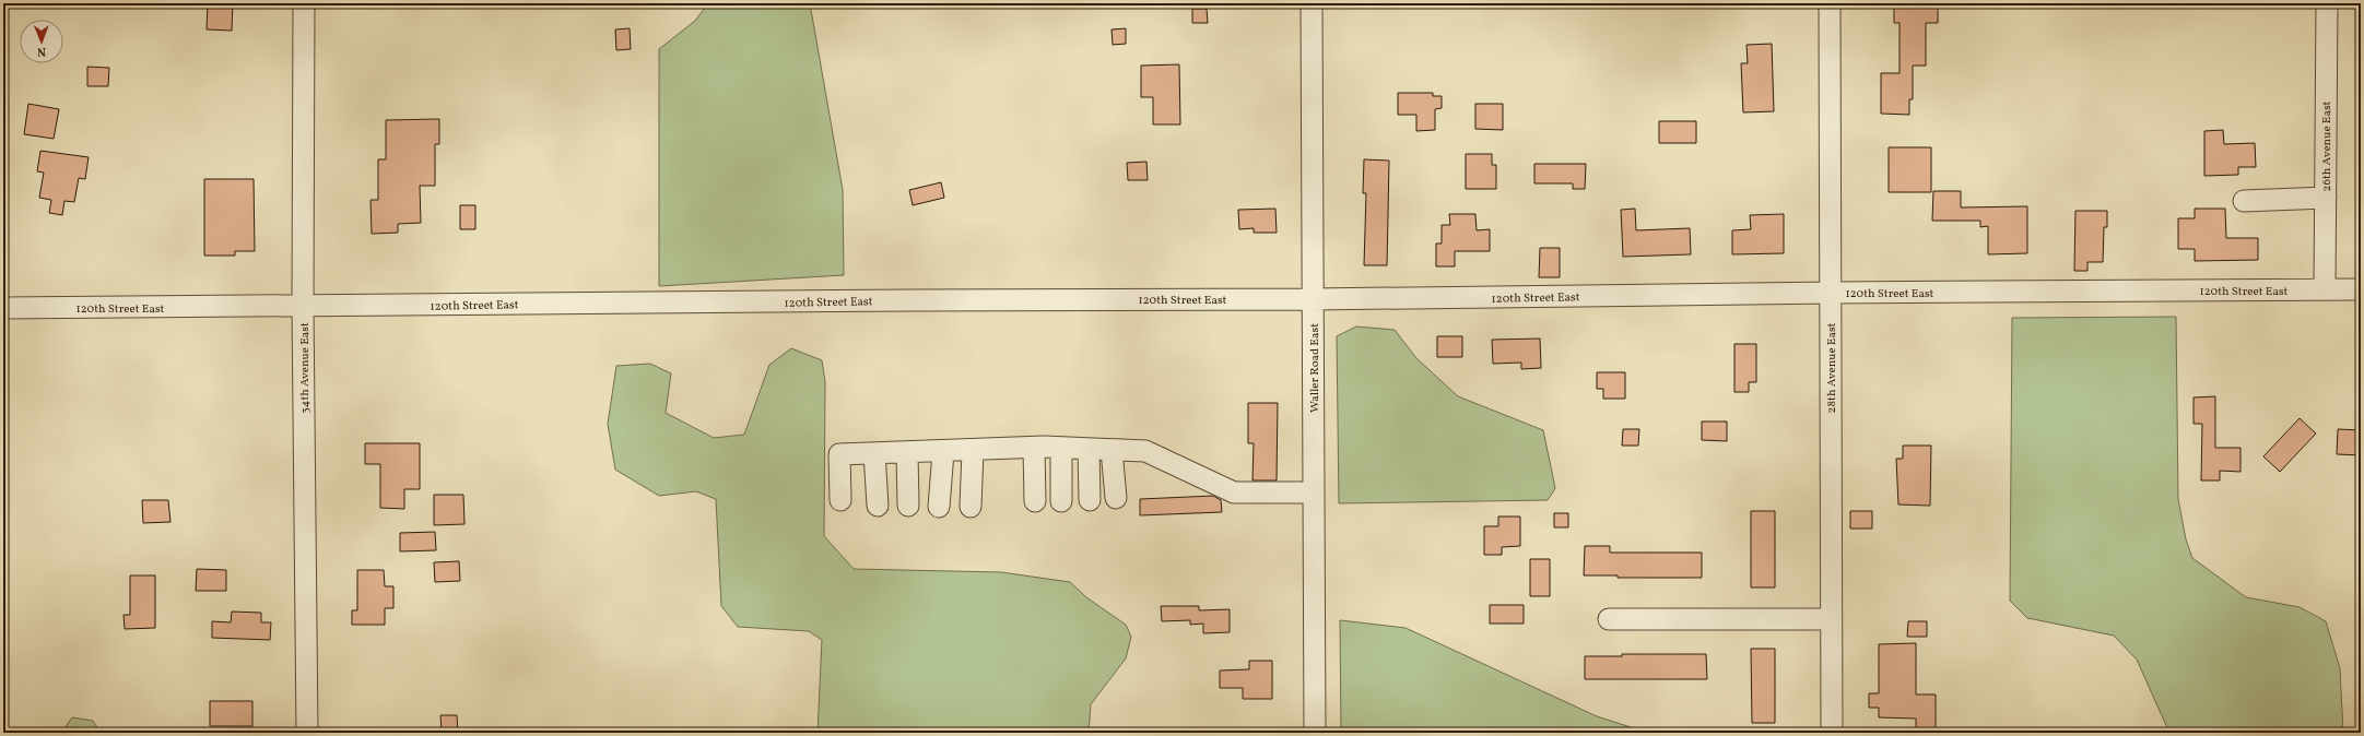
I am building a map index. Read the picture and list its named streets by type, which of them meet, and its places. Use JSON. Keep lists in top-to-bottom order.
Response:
{
  "streets": {
    "street": [
      "26th Avenue East",
      "120th Street East",
      "34th Avenue East",
      "Waller Road East",
      "28th Avenue East"
    ]
  },
  "crossings": [
    ["26th Avenue East", "120th Street East"],
    ["120th Street East", "34th Avenue East"],
    ["120th Street East", "Waller Road East"],
    ["120th Street East", "28th Avenue East"]
  ],
  "north": "bottom"
}
